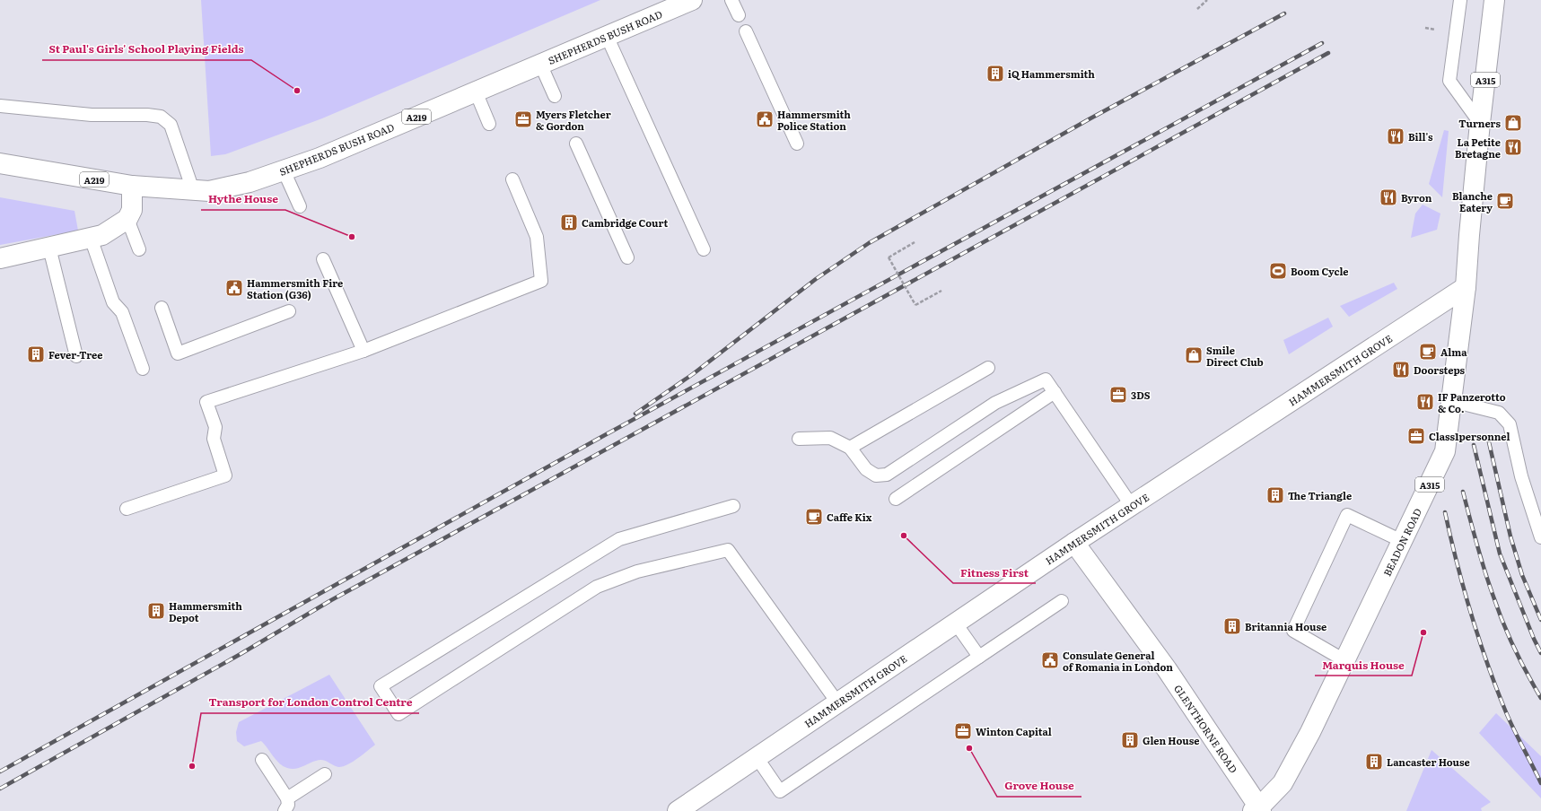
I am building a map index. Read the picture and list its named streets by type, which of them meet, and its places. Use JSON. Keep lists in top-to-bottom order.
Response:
{
  "streets": {
    "main road": [
      "SHEPHERDS BUSH ROAD",
      "A315",
      "A219",
      "HAMMERSMITH GROVE",
      "BEADON ROAD",
      "GLENTHORNE ROAD"
    ]
  },
  "crossings": [
    ["A315", "BEADON ROAD"],
    ["HAMMERSMITH GROVE", "BEADON ROAD"],
    ["HAMMERSMITH GROVE", "GLENTHORNE ROAD"],
    ["BEADON ROAD", "GLENTHORNE ROAD"]
  ],
  "places": {
    "building": [
      "iQ Hammersmith",
      "Cambridge Court",
      "Fever-Tree",
      "The Triangle",
      "Hammersmith Depot",
      "Britannia House",
      "Glen House",
      "Lancaster House"
    ],
    "other": [
      "St Paul's Girls' School Playing Fields",
      "Hythe House",
      "Fitness First",
      "Marquis House",
      "Grove House",
      "Transport for London Control Centre"
    ],
    "office": [
      "Myers Fletcher & Gordon",
      "3DS",
      "Class1personnel",
      "Winton Capital"
    ],
    "public building": ["Hammersmith Police Station", "Hammersmith Fire Station (G36)", "Consulate General of Romania in London"],
    "shop": ["Turners", "Smile Direct Club"],
    "restaurant": [
      "Bill's",
      "La Petite Bretagne",
      "Byron",
      "Doorsteps",
      "IF Panzerotto & Co."
    ],
    "cafe": ["Blanche Eatery", "Alma", "Caffe Kix"],
    "sports": ["Boom Cycle"]
  }
}
